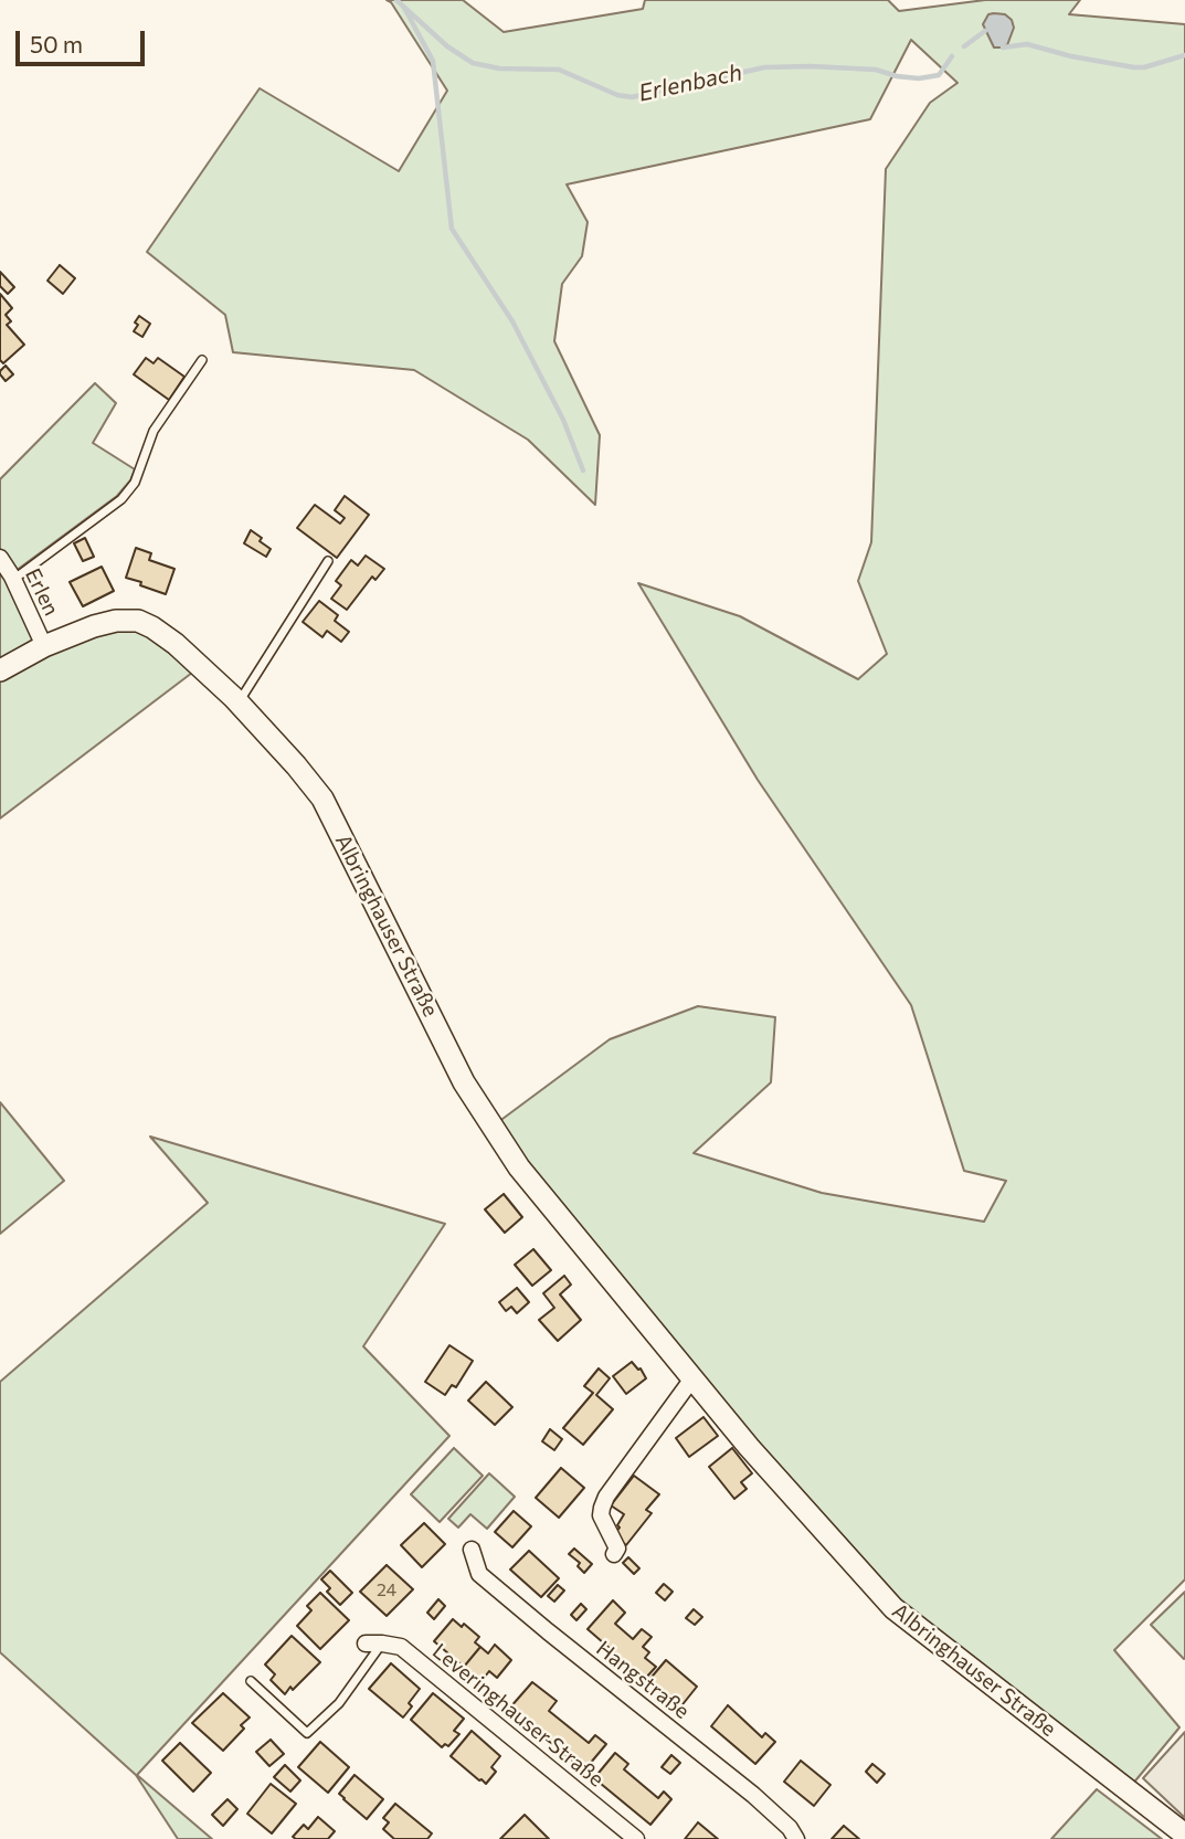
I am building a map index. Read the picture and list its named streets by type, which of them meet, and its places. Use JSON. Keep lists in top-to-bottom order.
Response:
{
  "streets": {
    "street": [
      "Erlen",
      "Albringhauser Straße",
      "Hangstraße",
      "Leveringhauser Straße"
    ]
  },
  "crossings": [
    ["Erlen", "Albringhauser Straße"]
  ],
  "water": ["Erlenbach"],
  "house_numbers": ["24"],
  "scale_bar": "50 m"
}
